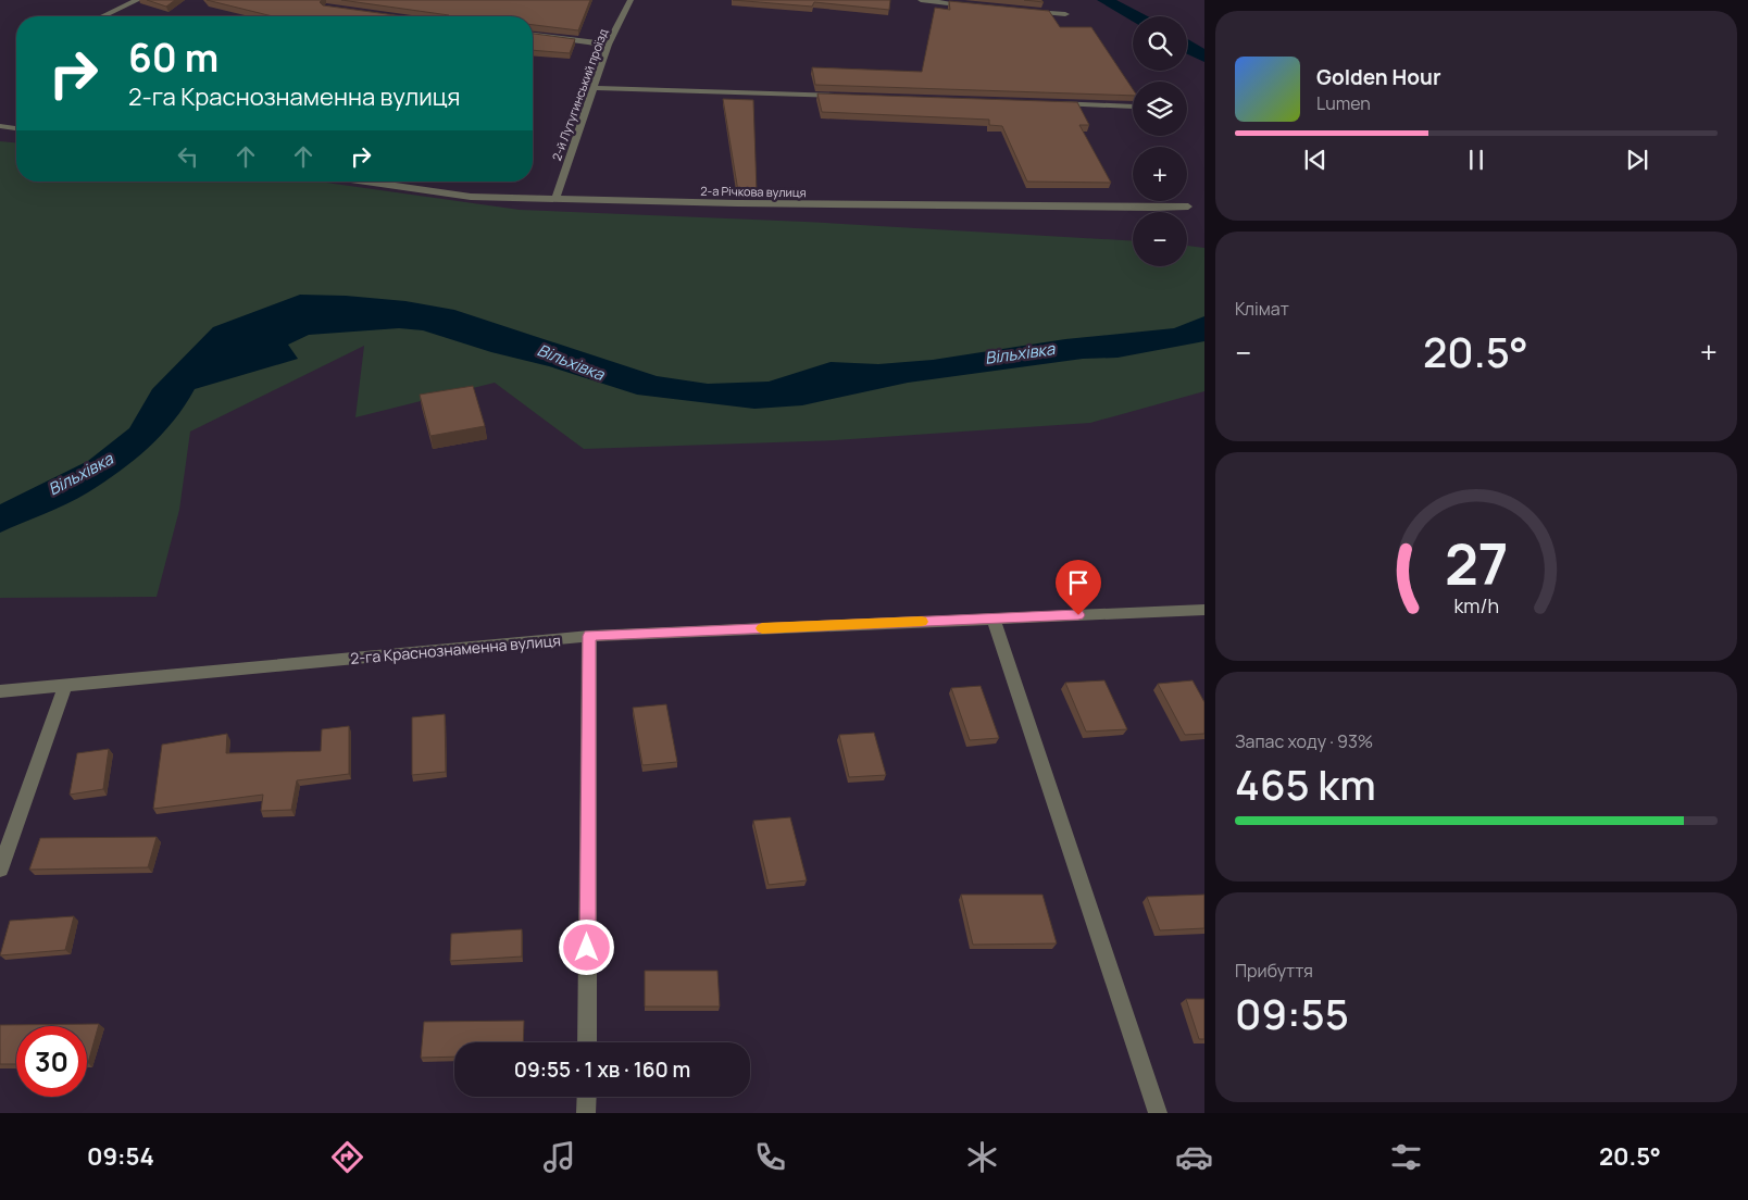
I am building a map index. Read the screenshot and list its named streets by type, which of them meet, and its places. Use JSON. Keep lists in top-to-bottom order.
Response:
{
  "streets": {
    "street": ["2-й Лутугинський проїзд", "2-а Річкова вулиця", "2-га Краснознаменна вулиця"]
  },
  "crossings": [
    ["2-й Лутугинський проїзд", "2-а Річкова вулиця"]
  ],
  "water": ["Вільхівка"],
  "page": {
    "map_buttons": ["+", "−"],
    "turn": ["60 m", "2-га Краснознаменна вулиця"],
    "song": ["Golden Hour", "Lumen"],
    "tile": [
      "Клімат",
      ["Запас ходу · 93%", "465 km"],
      ["Прибуття", "09:55"]
    ],
    "heat": ["−", "20.5°", "+"],
    "limit": "30",
    "trip": "09:55 · 1 хв · 160 m",
    "tabs": ["09:54", "20.5°"],
    "gauge": ["27", "km/h"]
  }
}
